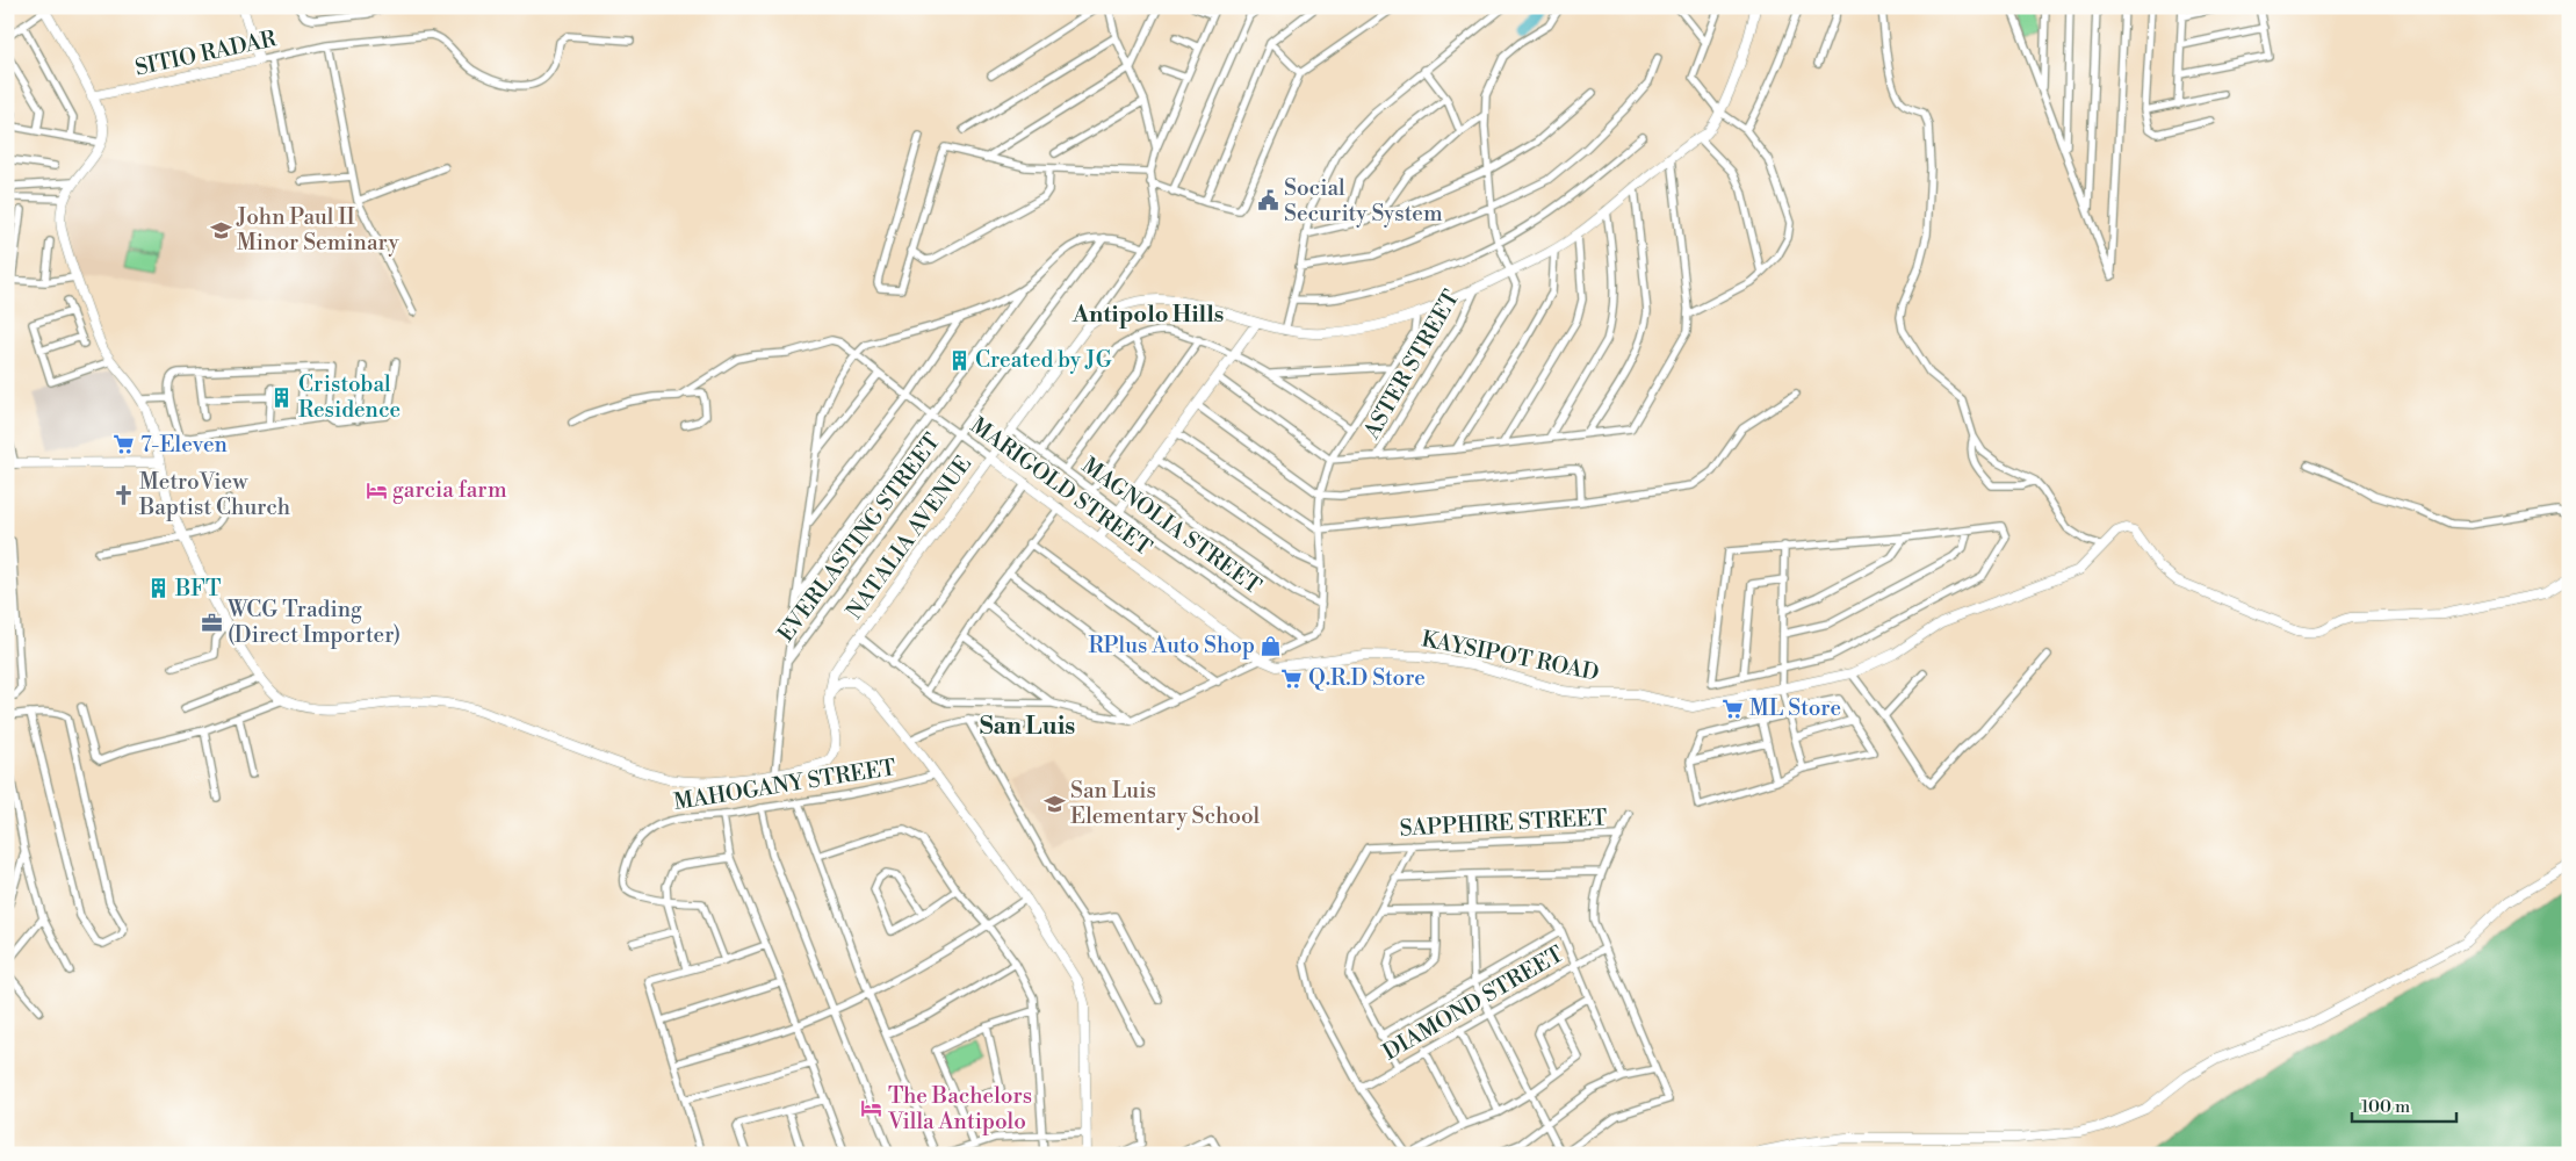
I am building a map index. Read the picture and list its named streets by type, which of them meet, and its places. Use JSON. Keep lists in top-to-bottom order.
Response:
{
  "streets": {
    "street": [
      "SITIO RADAR",
      "ASTER STREET",
      "MARIGOLD STREET",
      "MAGNOLIA STREET",
      "EVERLASTING STREET",
      "NATALIA AVENUE",
      "KAYSIPOT ROAD",
      "MAHOGANY STREET",
      "SAPPHIRE STREET",
      "DIAMOND STREET"
    ]
  },
  "crossings": [
    ["MARIGOLD STREET", "EVERLASTING STREET"],
    ["MARIGOLD STREET", "NATALIA AVENUE"],
    ["MARIGOLD STREET", "KAYSIPOT ROAD"],
    ["MAGNOLIA STREET", "NATALIA AVENUE"],
    ["SAPPHIRE STREET", "DIAMOND STREET"]
  ],
  "districts": ["Antipolo Hills", "San Luis"],
  "places": {
    "public building": ["Social Security System"],
    "school or university": ["John Paul II Minor Seminary", "San Luis Elementary School"],
    "building": ["Created by JG", "Cristobal Residence", "BFT"],
    "supermarket": ["7-Eleven", "Q.R.D Store", "ML Store"],
    "hotel": ["garcia farm", "The Bachelors Villa Antipolo"],
    "church": ["MetroView Baptist Church"],
    "office": ["WCG Trading (Direct Importer)"],
    "shop": ["RPlus Auto Shop"]
  },
  "scale_bar": "100 m"
}
